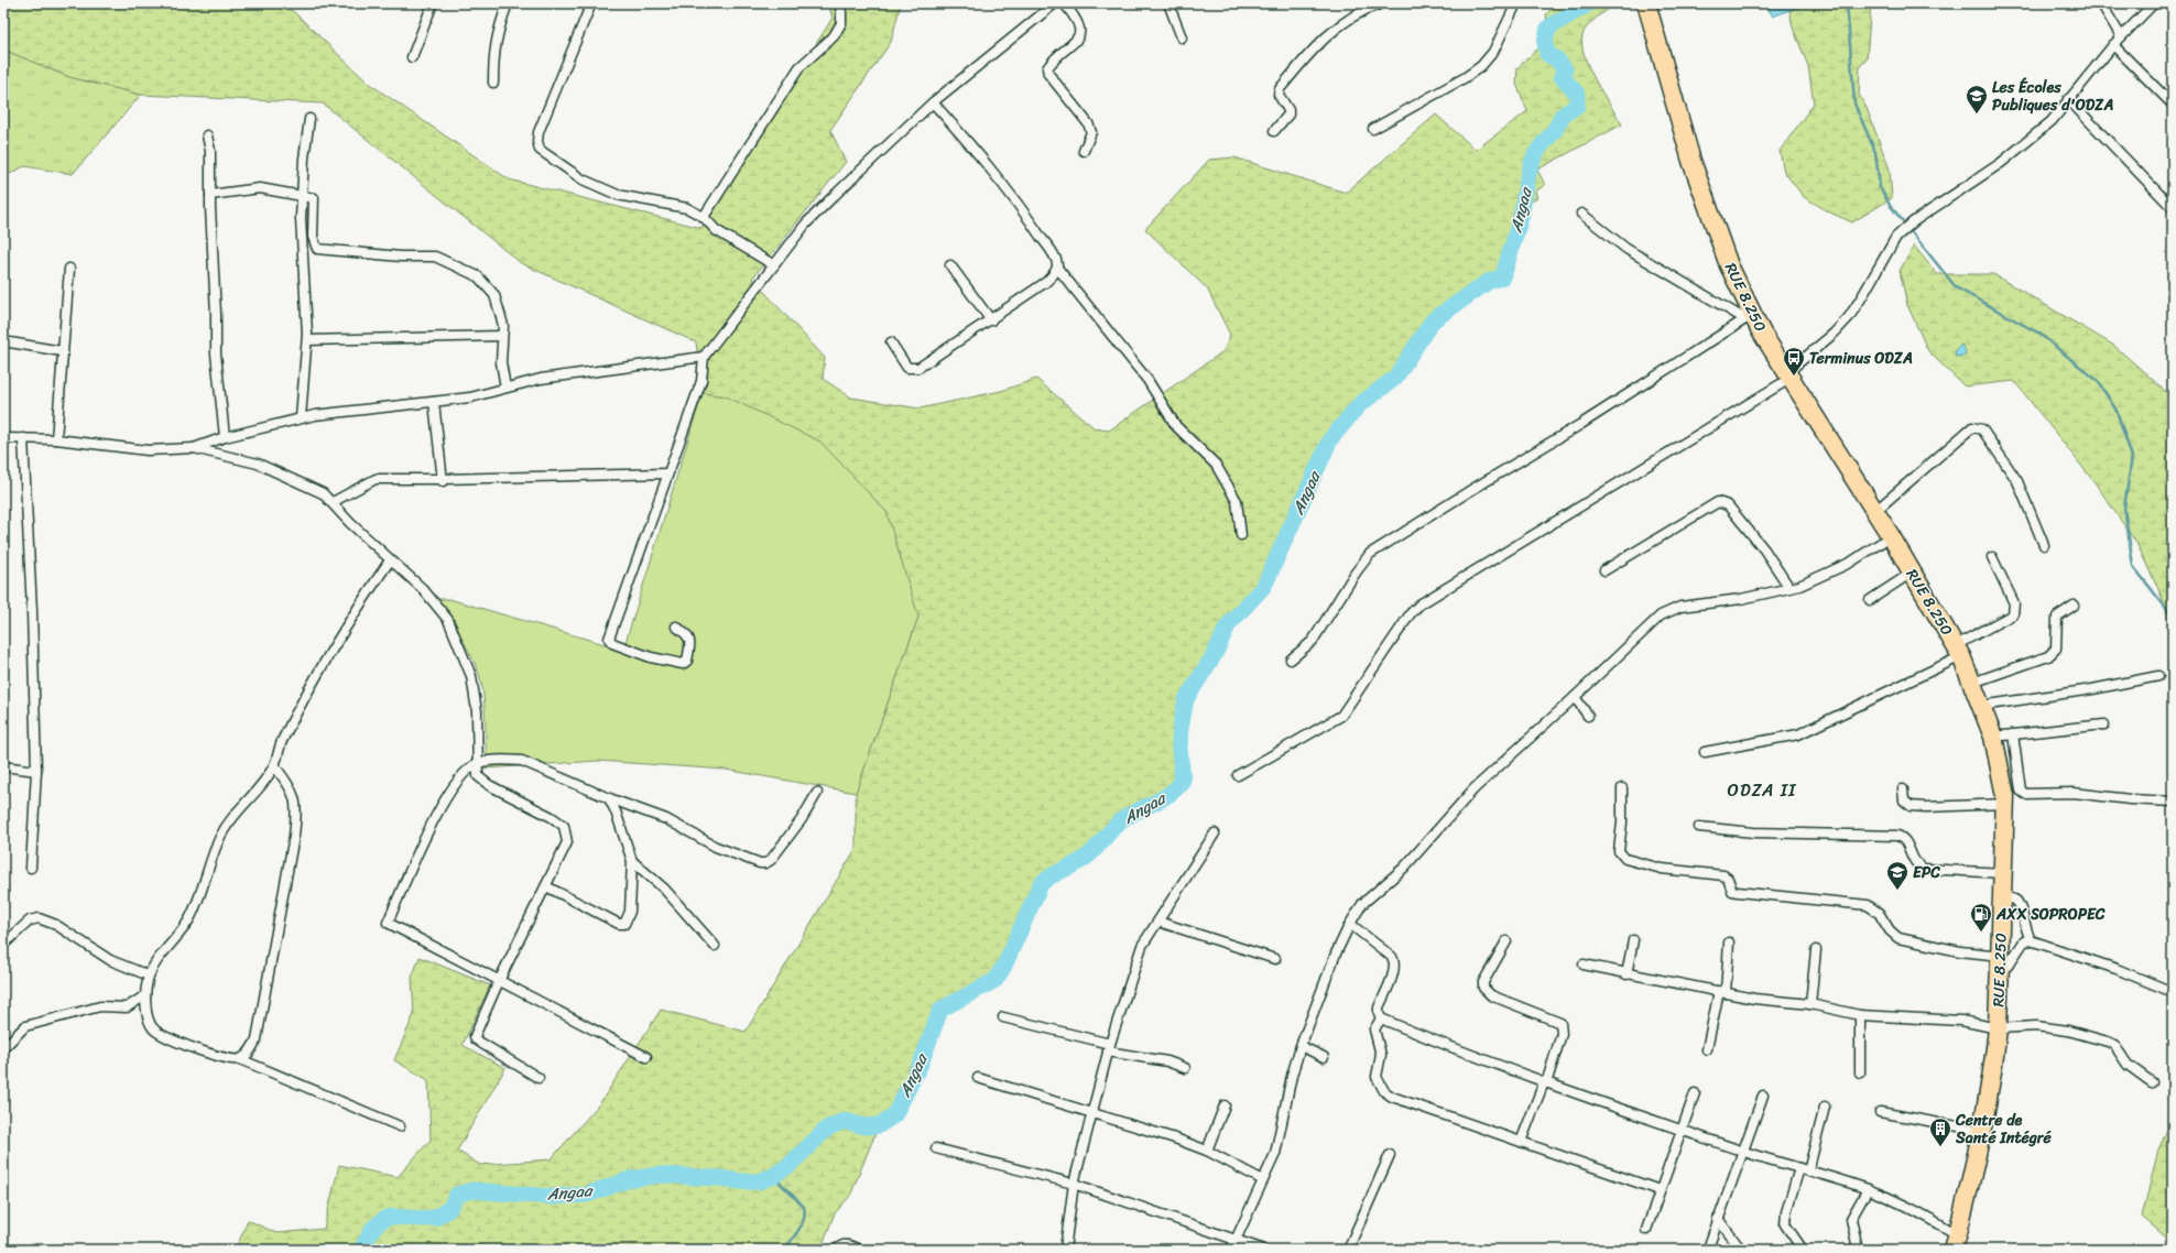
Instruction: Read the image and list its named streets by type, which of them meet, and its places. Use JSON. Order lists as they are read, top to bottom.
{
  "streets": {
    "highway": ["RUE 8.250"]
  },
  "districts": ["ODZA II"],
  "water": ["Angaa"],
  "places": {
    "school or university": ["Les Écoles Publiques d'ODZA", "EPC"],
    "bus stop": ["Terminus ODZA"],
    "fuel station": ["AXX SOPROPEC"],
    "building": ["Centre de Santé Intégré"]
  }
}
